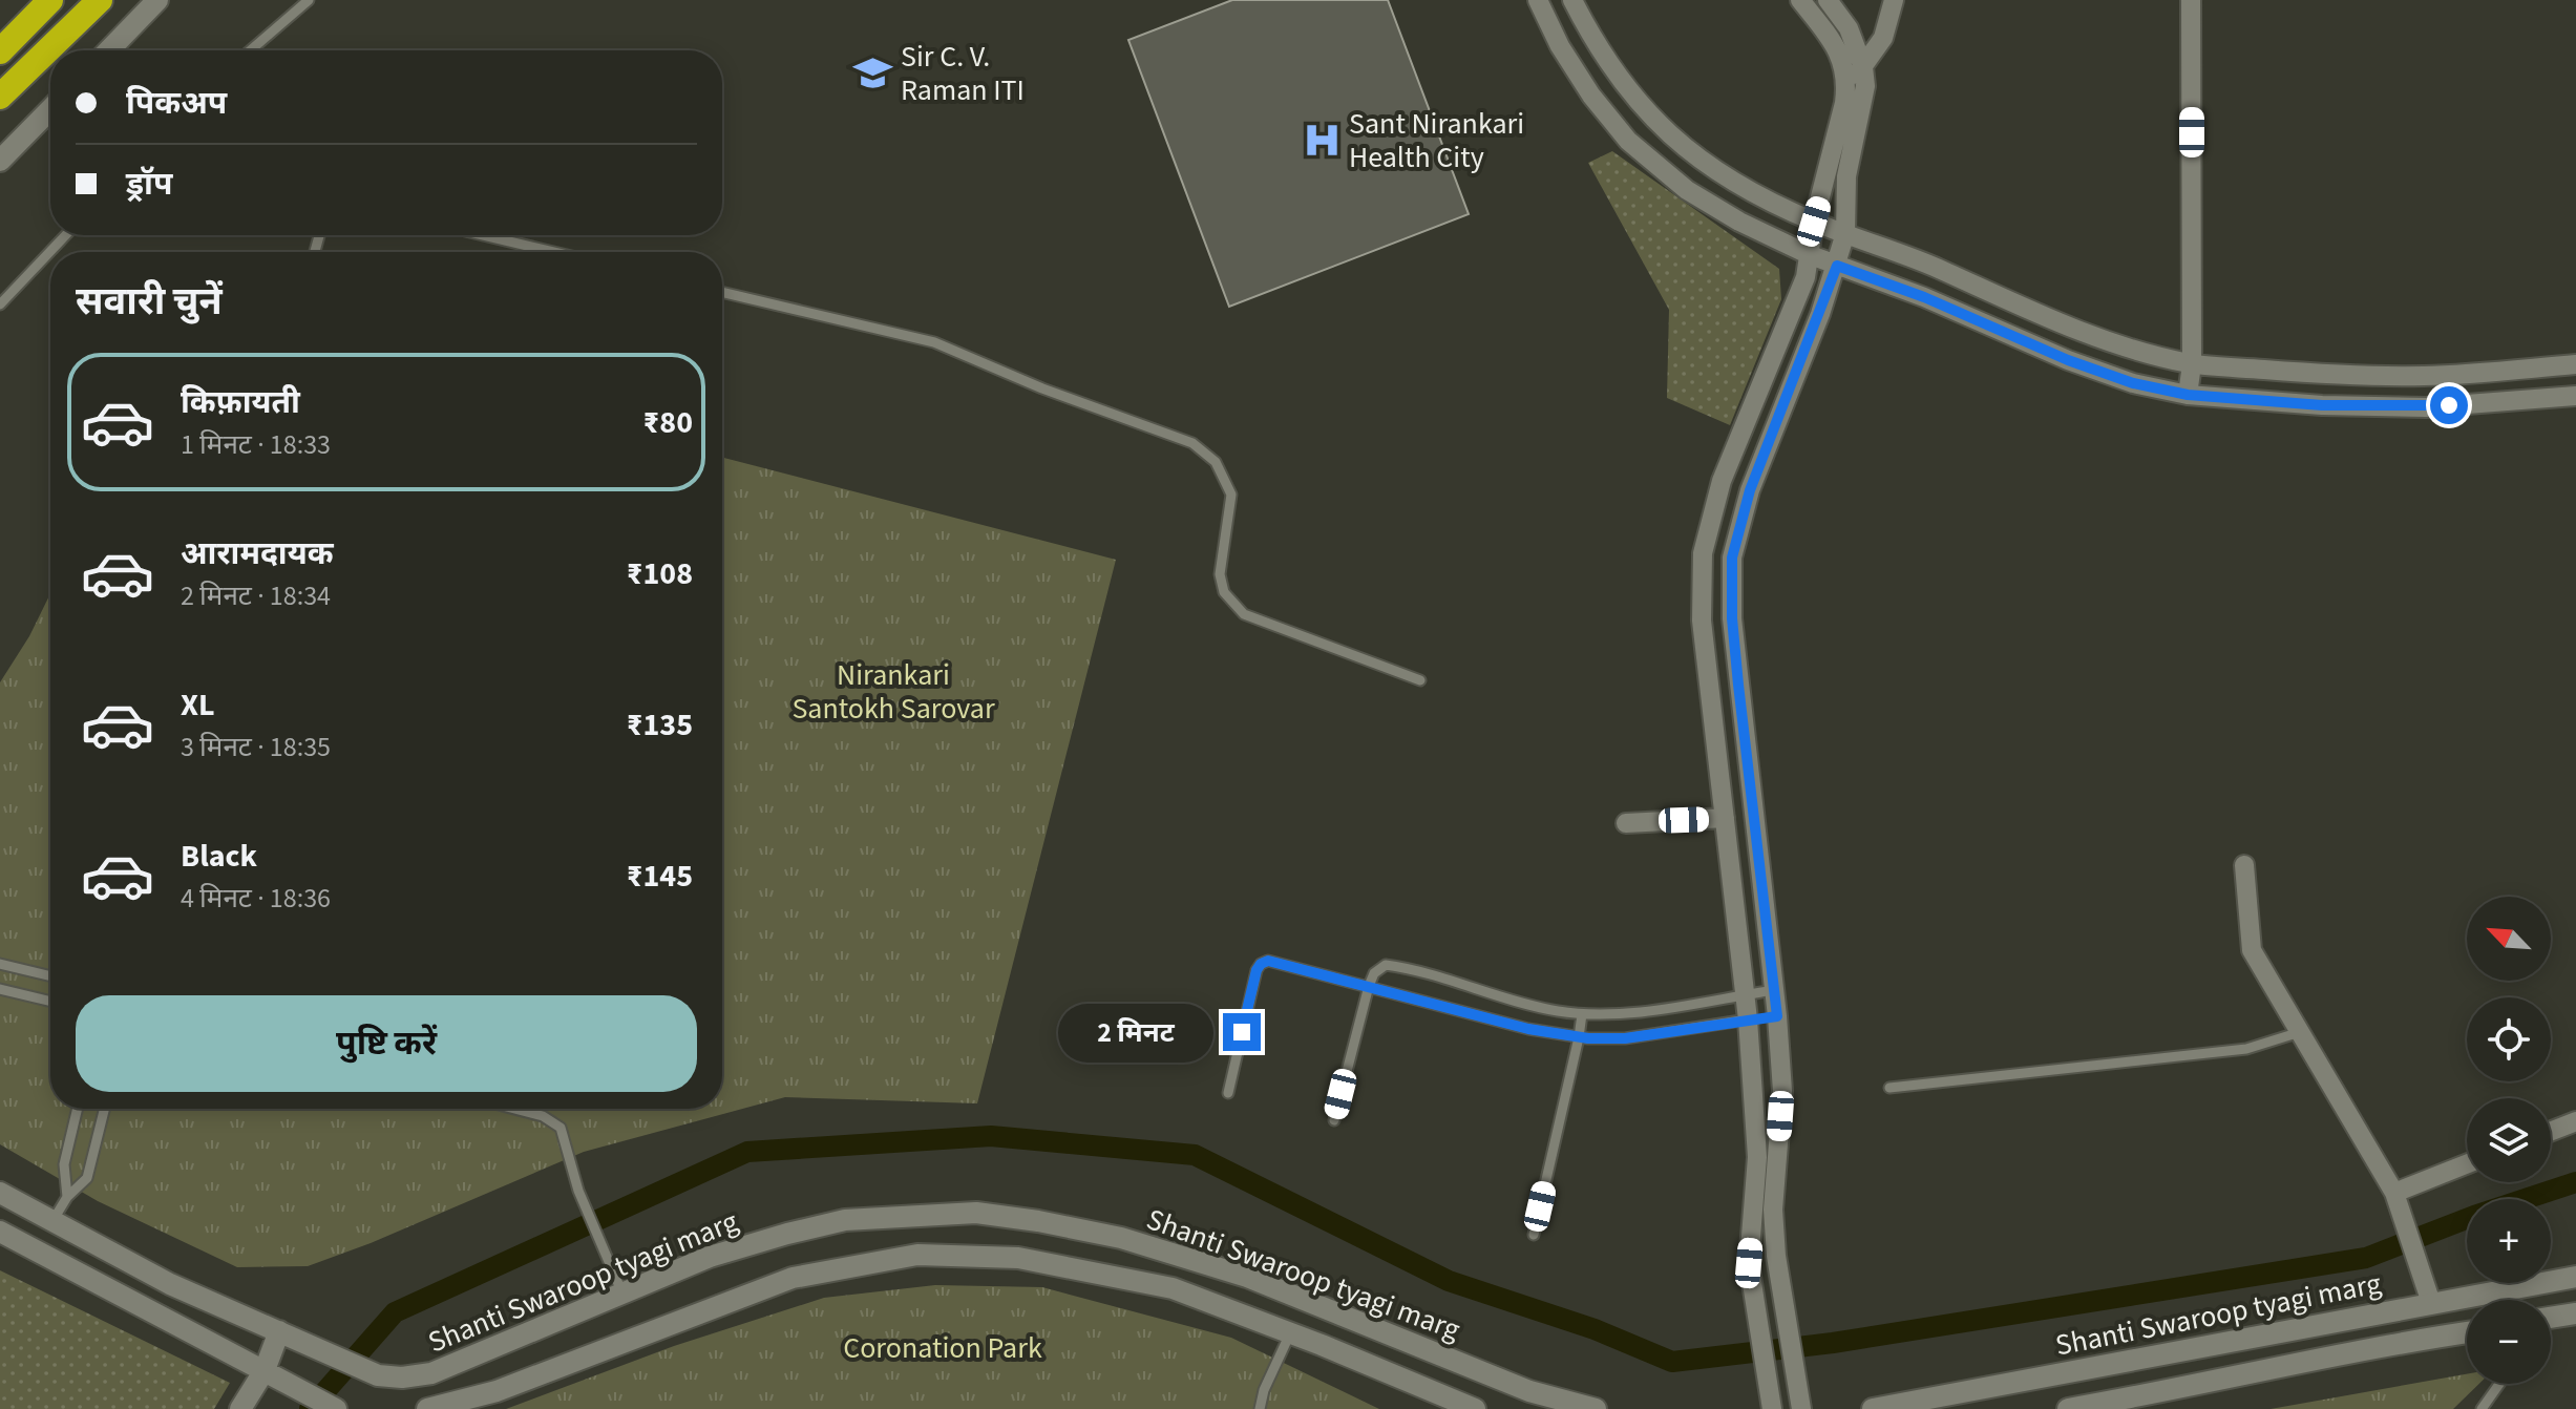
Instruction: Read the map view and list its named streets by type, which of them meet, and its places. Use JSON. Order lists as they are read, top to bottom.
{
  "streets": {
    "main road": ["Shanti Swaroop tyagi marg"]
  },
  "parks": ["Nirankari Santokh Sarovar", "Coronation Park"],
  "places": {
    "school or university": ["Sir C. V. Raman ITI"],
    "hospital": ["Sant Nirankari Health City"]
  },
  "north": "top left",
  "page": {
    "banner": ["पिकअप", "ड्रॉप"],
    "heading": "सवारी चुनें",
    "list": [
      {
        "name": "किफ़ायती",
        "note": "1 मिनट · 18:33",
        "value": "₹80"
      },
      {
        "name": "आरामदायक",
        "note": "2 मिनट · 18:34",
        "value": "₹108"
      },
      {
        "name": "XL",
        "note": "3 मिनट · 18:35",
        "value": "₹135"
      },
      {
        "name": "Black",
        "note": "4 मिनट · 18:36",
        "value": "₹145"
      }
    ],
    "map_buttons": ["+", "−"],
    "buttons": "पुष्टि करें",
    "bubble": "2 मिनट"
  }
}
